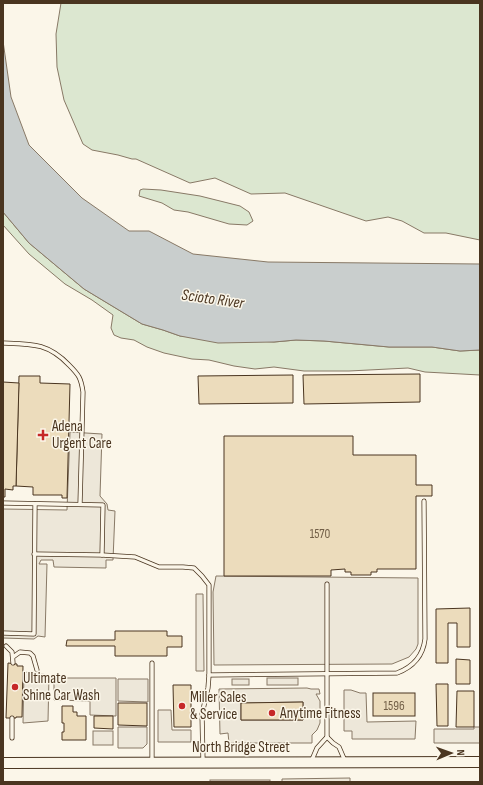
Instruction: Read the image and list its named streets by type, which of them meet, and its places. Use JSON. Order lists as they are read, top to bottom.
{
  "streets": {
    "main road": ["North Bridge Street"]
  },
  "water": ["Scioto River"],
  "places": {
    "health": ["Adena Urgent Care"],
    "other": ["Ultimate Shine Car Wash", "Miller Sales & Service", "Anytime Fitness"]
  },
  "house_numbers": ["1570", "1596"],
  "north": "right"
}
